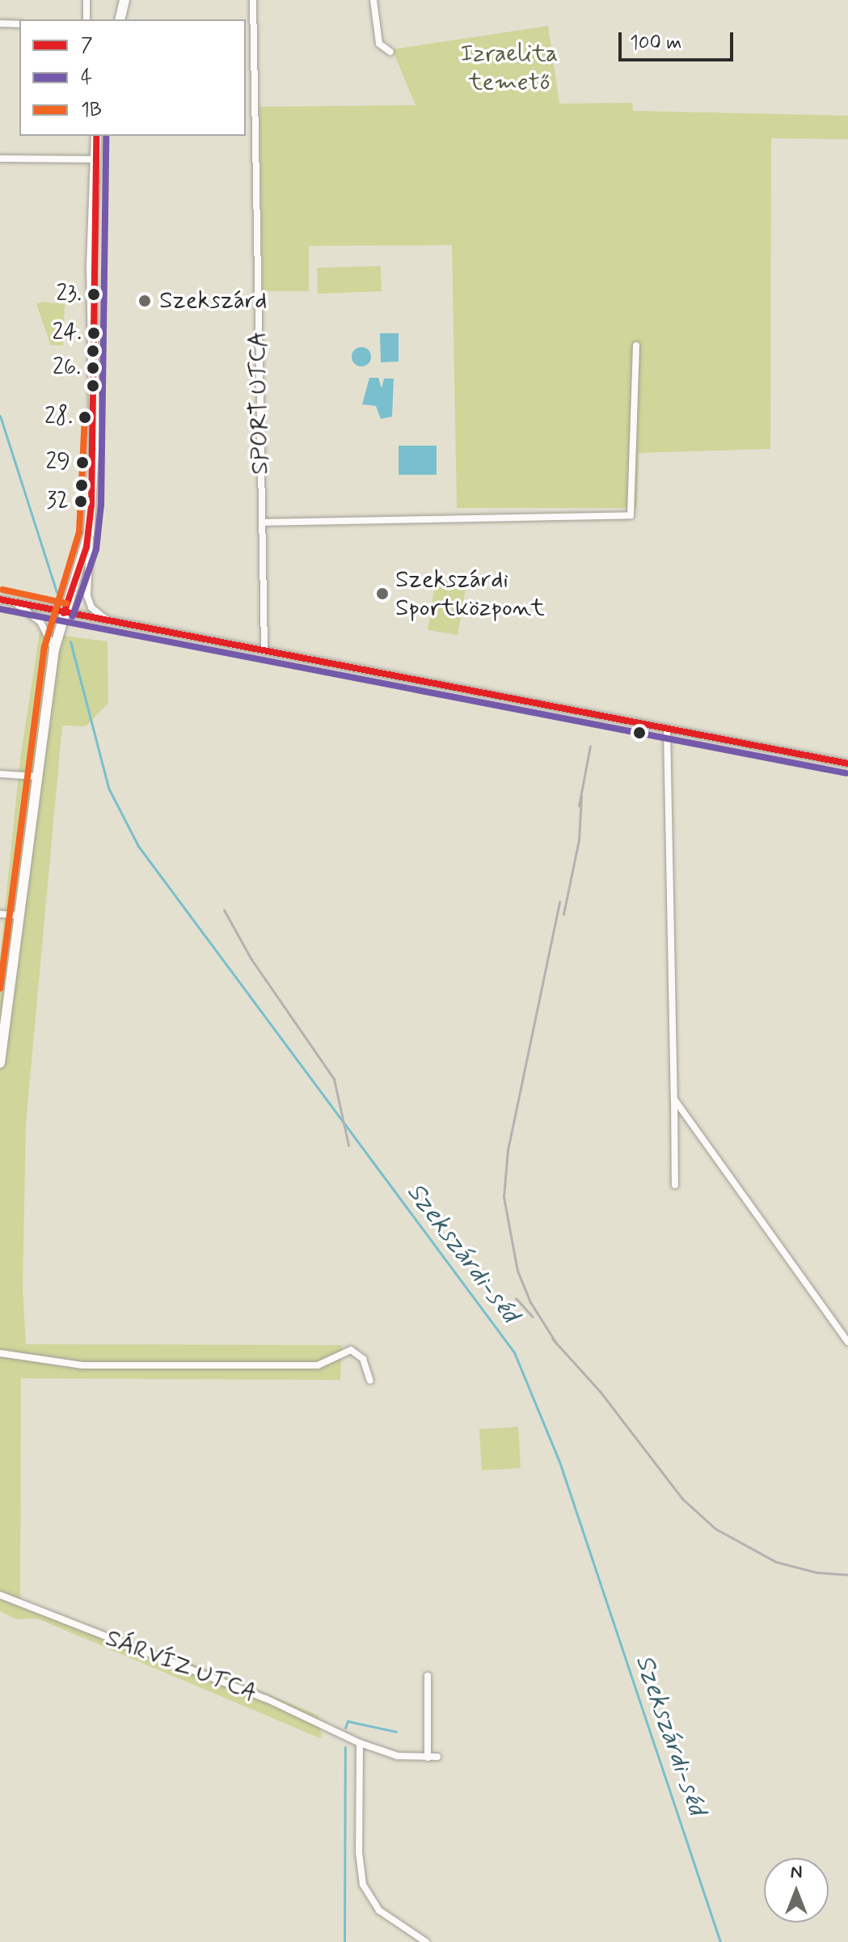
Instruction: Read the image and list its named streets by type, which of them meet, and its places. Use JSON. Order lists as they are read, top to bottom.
{
  "streets": {
    "street": ["SPORT UTCA", "SÁRVÍZ UTCA"]
  },
  "water": ["Szekszárdi-séd"],
  "parks": ["Izraelita temető"],
  "places": [
    "23.",
    "Szekszárd",
    "24.",
    "26.",
    "28.",
    "29",
    "32",
    "Szekszárdi Sportközpont"
  ],
  "lines": ["transit line 7", "transit line 4", "transit line 1B"],
  "legend": ["7", "4", "1B"],
  "scale_bar": "100 m",
  "north": "top"
}
